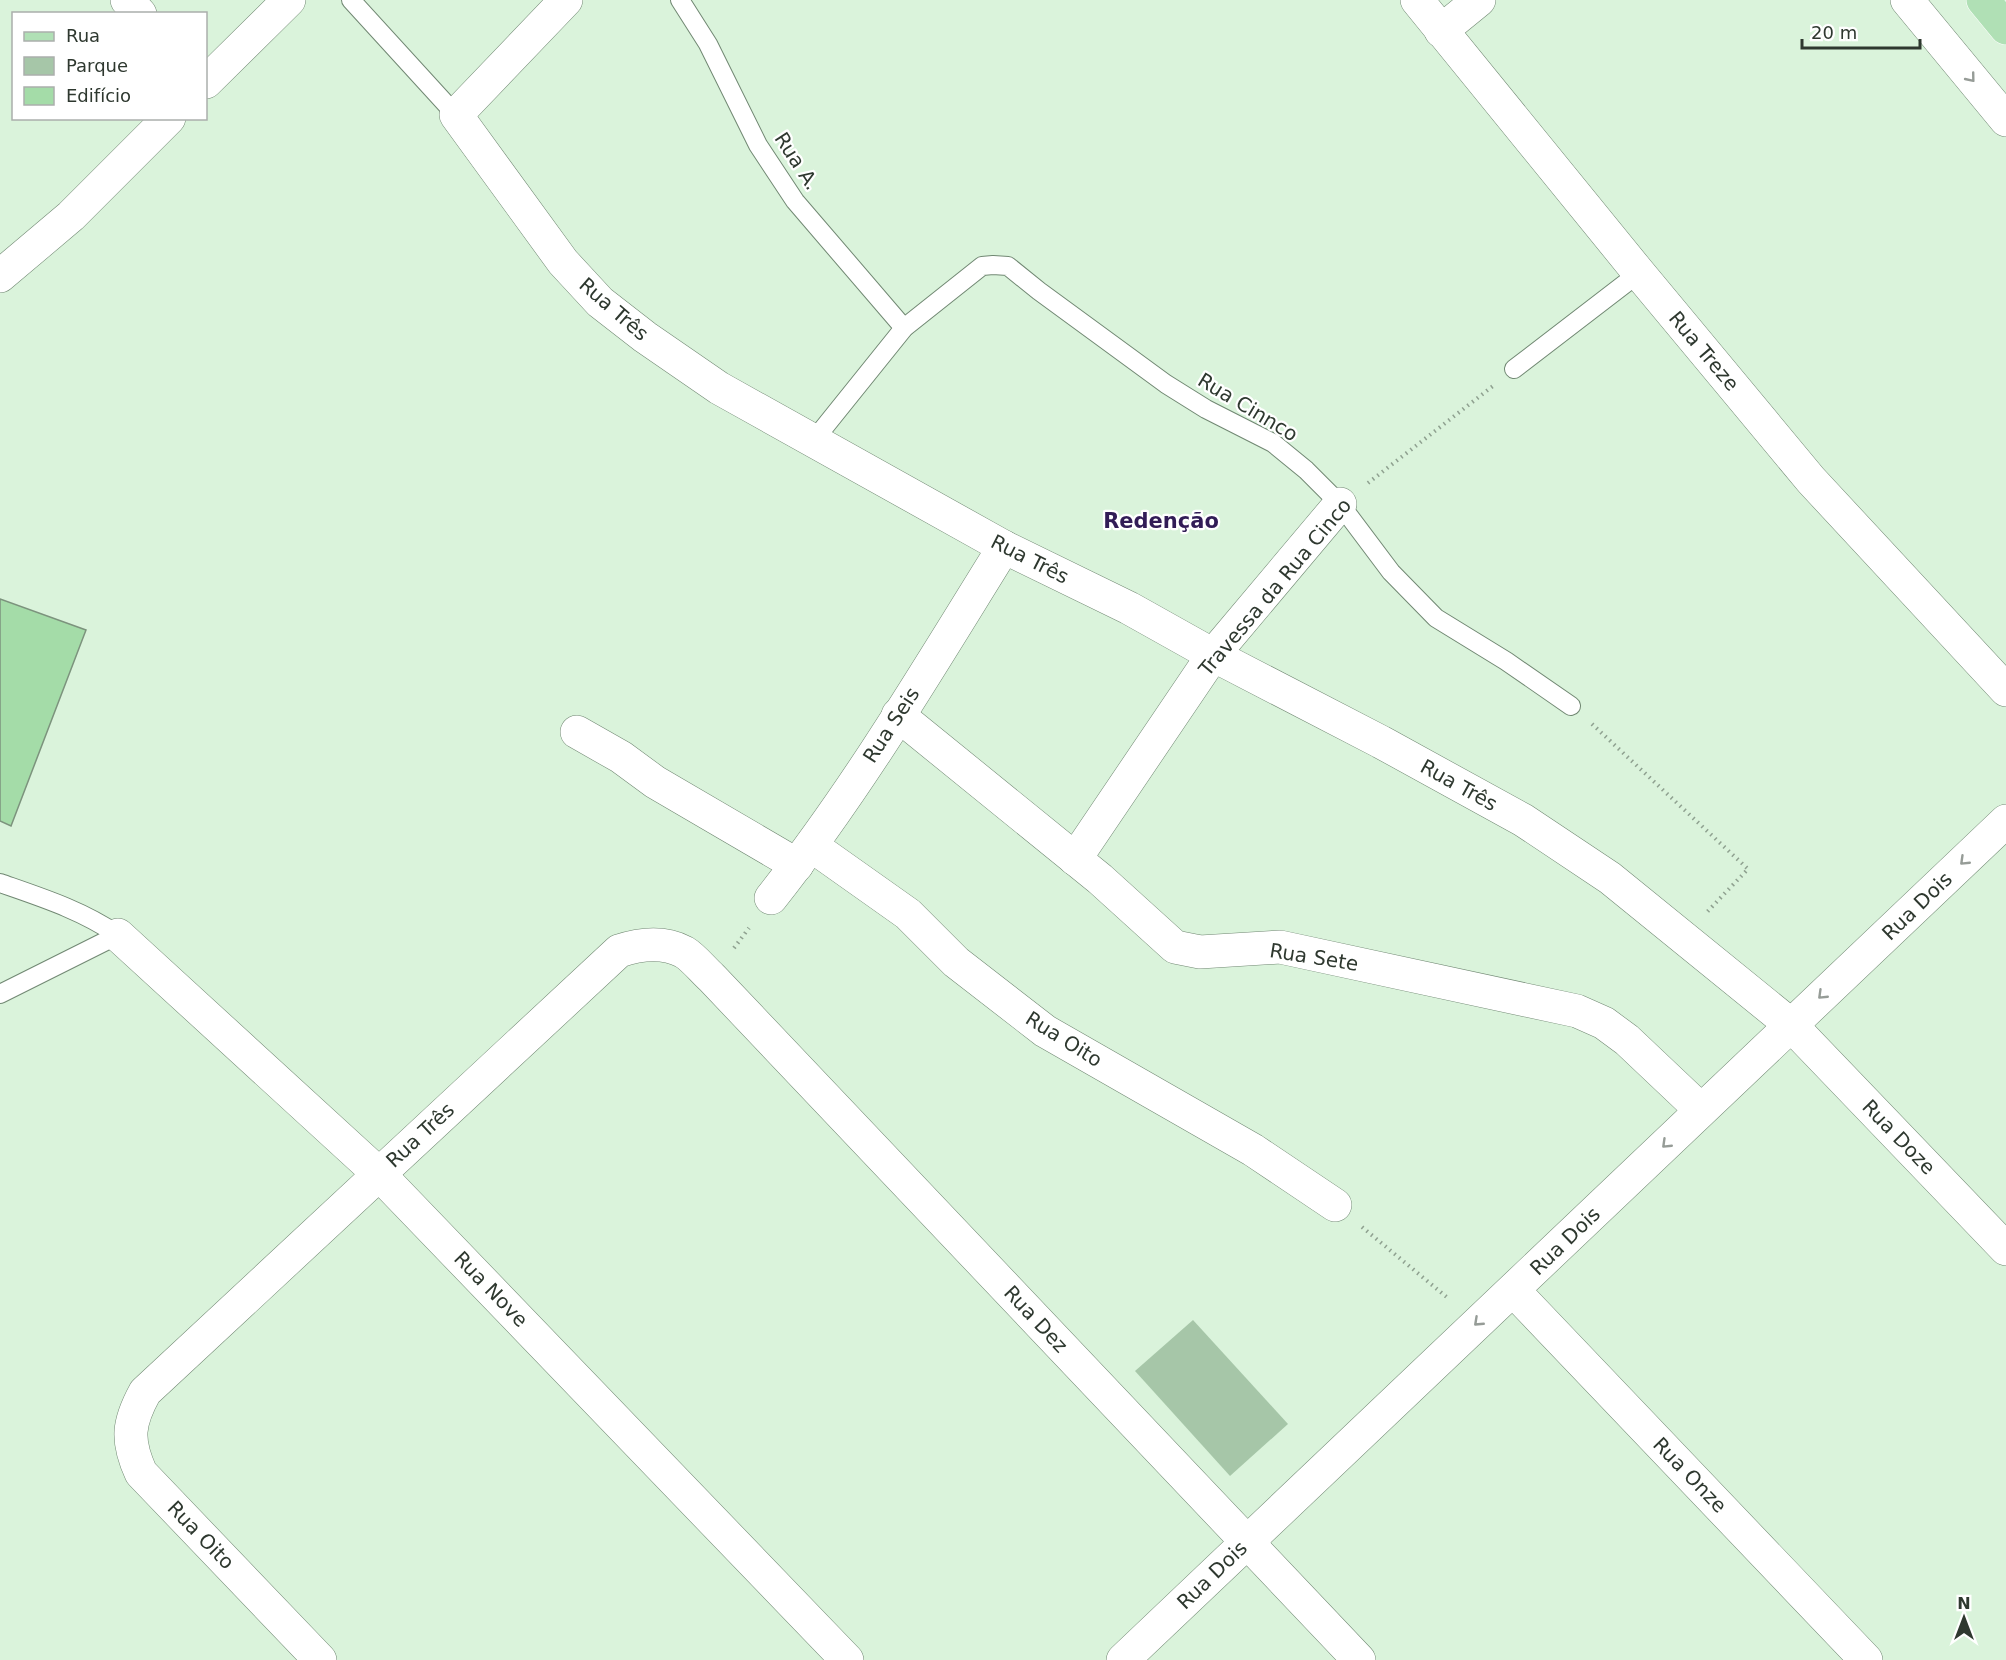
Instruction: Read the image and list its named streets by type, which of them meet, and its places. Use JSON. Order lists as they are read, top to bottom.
{
  "streets": {
    "street": [
      "Rua Três",
      "Rua Treze",
      "Travessa da Rua Cinco",
      "Rua Seis",
      "Rua Dois",
      "Rua Sete",
      "Rua Oito",
      "Rua Doze",
      "Rua Nove",
      "Rua Dez",
      "Rua Onze"
    ],
    "lane": ["Rua A.", "Rua Cinnco"]
  },
  "crossings": [
    ["Rua A.", "Rua Cinnco"],
    ["Rua Três", "Rua Cinnco"],
    ["Rua Três", "Travessa da Rua Cinco"],
    ["Rua Três", "Rua Seis"],
    ["Rua Três", "Rua Dois"],
    ["Rua Três", "Rua Oito"],
    ["Rua Três", "Rua Doze"],
    ["Rua Três", "Rua Nove"],
    ["Rua Três", "Rua Dez"],
    ["Rua Cinnco", "Travessa da Rua Cinco"],
    ["Travessa da Rua Cinco", "Rua Sete"],
    ["Rua Seis", "Rua Sete"],
    ["Rua Seis", "Rua Oito"],
    ["Rua Dois", "Rua Sete"],
    ["Rua Dois", "Rua Doze"],
    ["Rua Dois", "Rua Dez"],
    ["Rua Dois", "Rua Onze"]
  ],
  "one_way": ["Rua Dois"],
  "districts": ["Redenção"],
  "legend": ["Rua", "Parque", "Edifício"],
  "scale_bar": "20 m",
  "north": "top"
}
